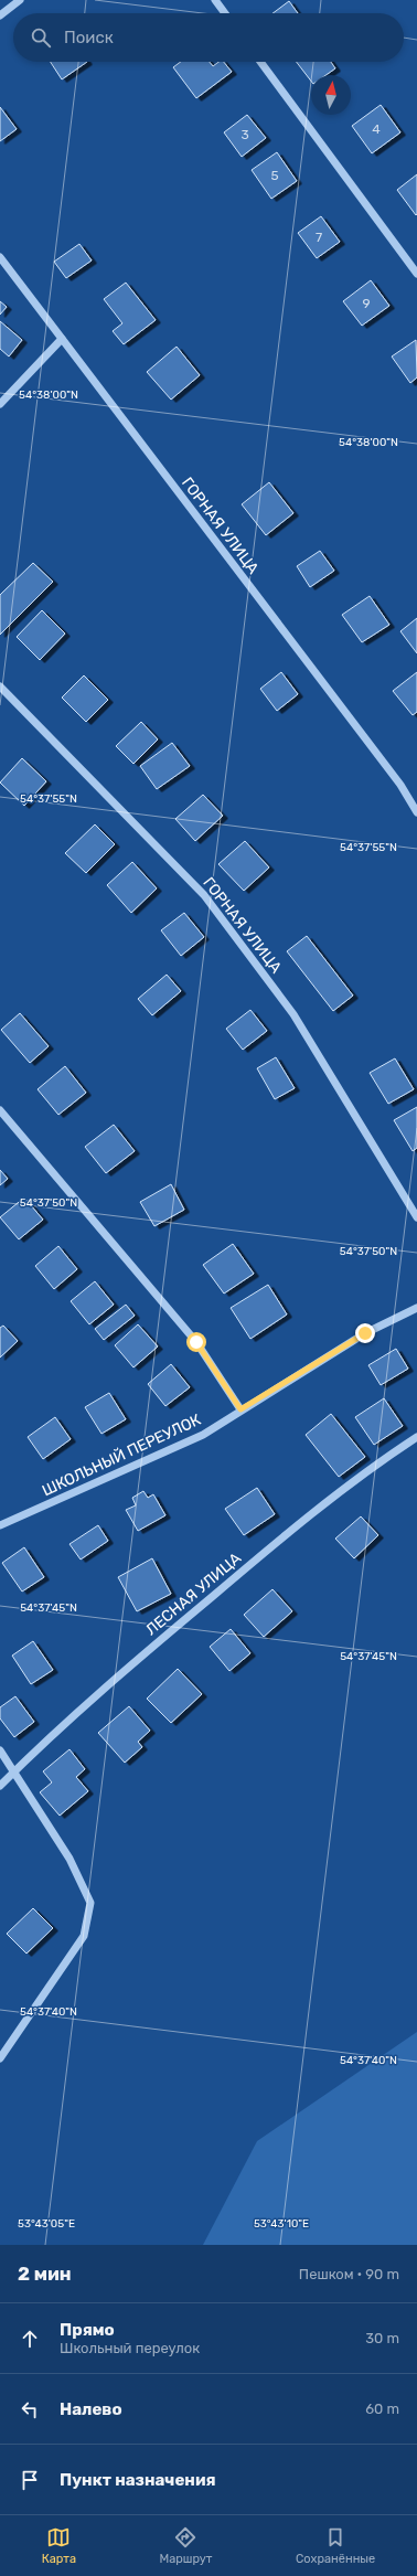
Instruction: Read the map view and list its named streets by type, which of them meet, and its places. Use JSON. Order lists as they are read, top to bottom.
{
  "streets": {
    "street": ["ГОРНАЯ УЛИЦА", "ШКОЛЬНЫЙ ПЕРЕУЛОК", "ЛЕСНАЯ УЛИЦА"]
  },
  "house_numbers": [
    "4",
    "3",
    "5",
    "7",
    "9"
  ],
  "north": "top",
  "page": {
    "search": "Поиск",
    "heading": ["2 мин", "Пешком · 90 m"],
    "list": [
      ["Прямо", "Школьный переулок", "30 m"],
      ["Налево", "60 m"],
      "Пункт назначения"
    ],
    "nav": ["Карта", "Маршрут", "Сохранённые"]
  },
  "coordinates": [
    "54°38'00\"N",
    "54°37'55\"N",
    "54°37'50\"N",
    "54°37'45\"N",
    "54°37'40\"N",
    "53°43'05\"E",
    "53°43'10\"E"
  ]
}
